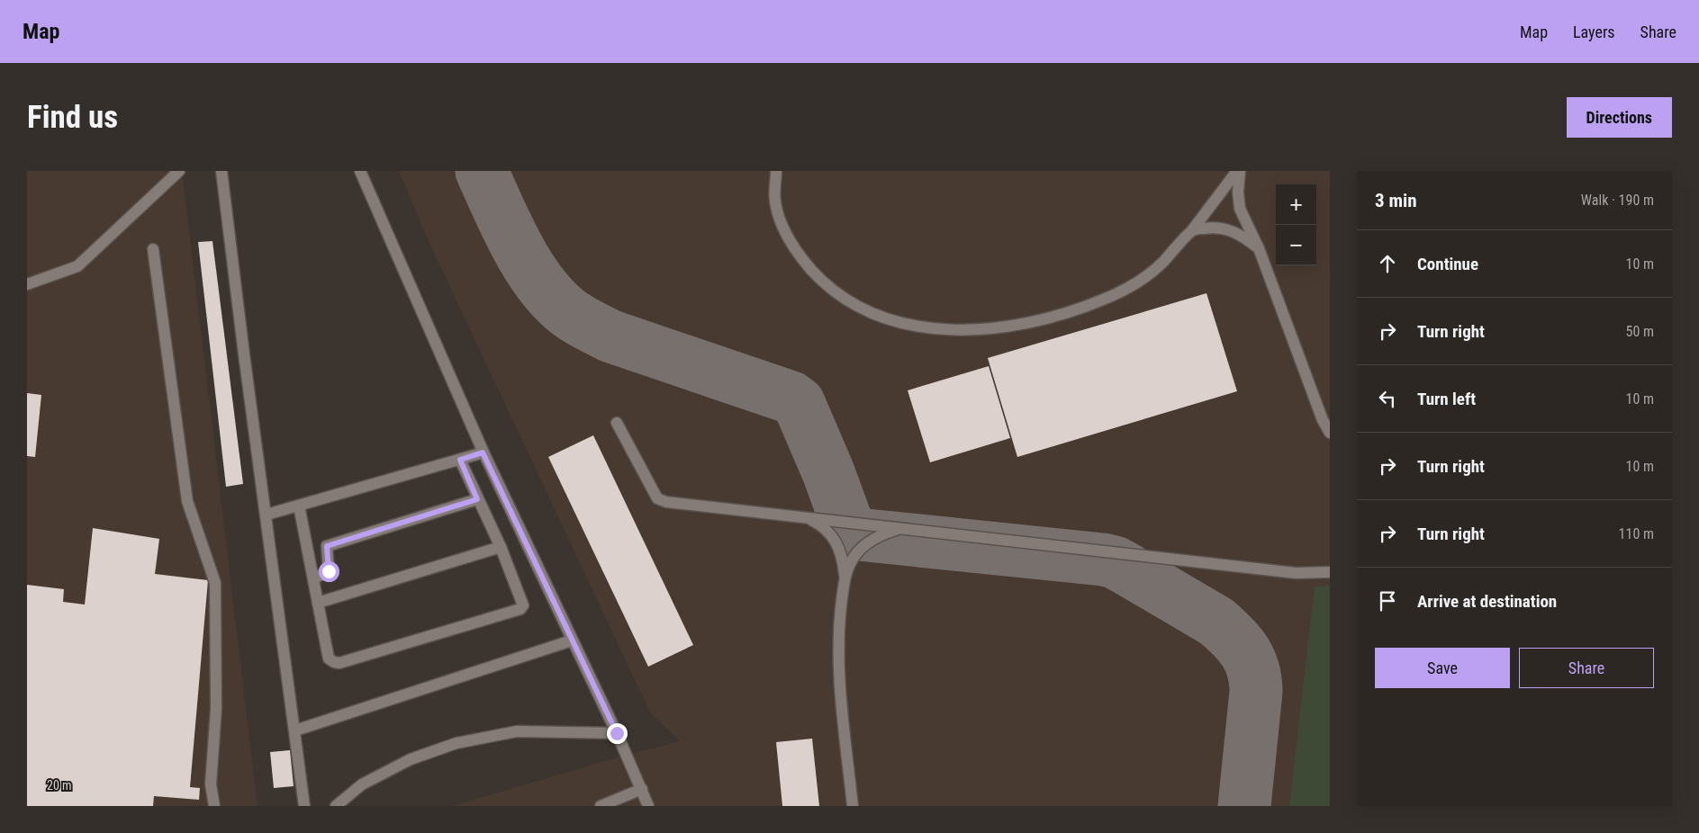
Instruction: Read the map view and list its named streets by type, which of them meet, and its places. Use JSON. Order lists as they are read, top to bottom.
{
  "scale_bar": "20 m",
  "page": {
    "header": "Map",
    "nav": ["Map", "Layers", "Share"],
    "buttons": [
      "Directions",
      ["Save", "Share"]
    ],
    "title": "Find us",
    "heading": ["3 min", "Walk · 190 m"],
    "map_buttons": ["+", "−"],
    "list": [
      ["Continue", "10 m"],
      ["Turn right", "50 m"],
      ["Turn left", "10 m"],
      ["Turn right", "10 m"],
      ["Turn right", "110 m"],
      "Arrive at destination"
    ],
    "scale": "20 m"
  }
}
